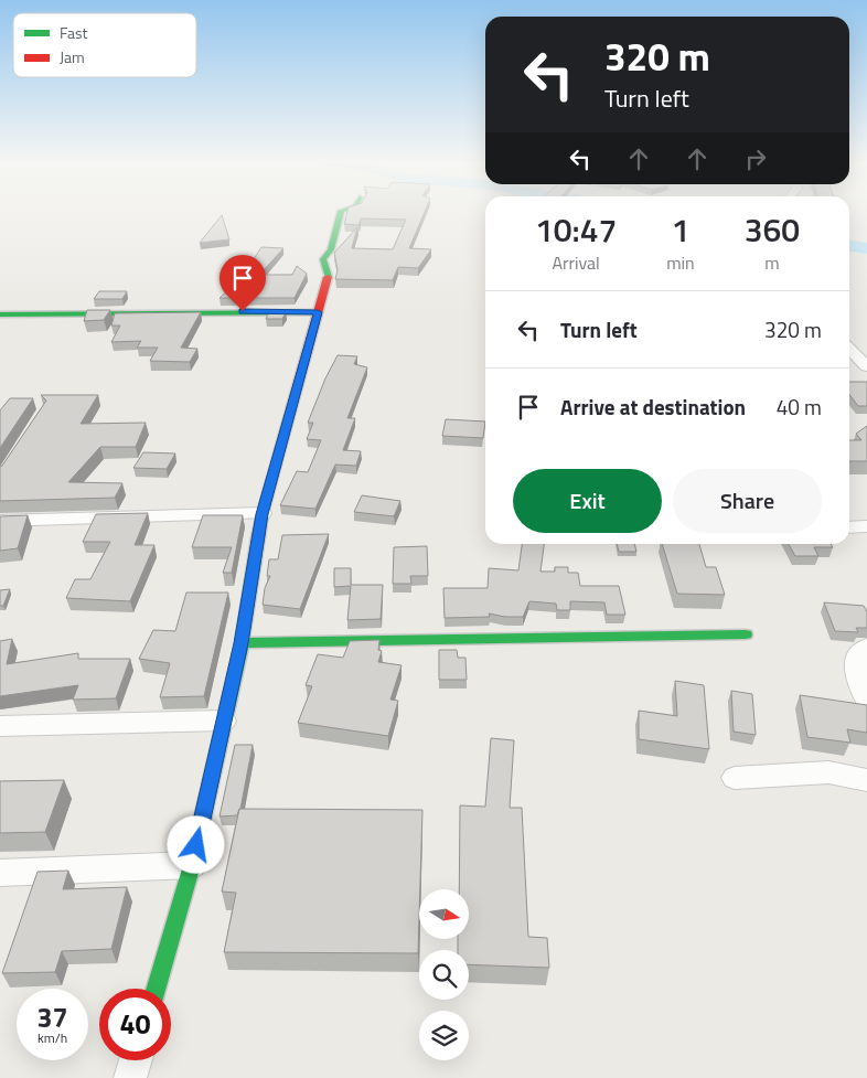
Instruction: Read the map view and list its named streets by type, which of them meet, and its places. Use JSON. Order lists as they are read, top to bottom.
{
  "legend": ["Fast", "Jam"],
  "north": "right",
  "page": {
    "turn": ["320 m", "Turn left"],
    "eta": [
      "10:47",
      "Arrival",
      "1",
      "min",
      "360",
      "m"
    ],
    "list": [
      {
        "name": "Turn left",
        "value": "320 m"
      },
      {
        "name": "Arrive at destination",
        "value": "40 m"
      }
    ],
    "buttons": ["Exit", "Share"],
    "speed": "37 km/h",
    "limit": "40"
  }
}
